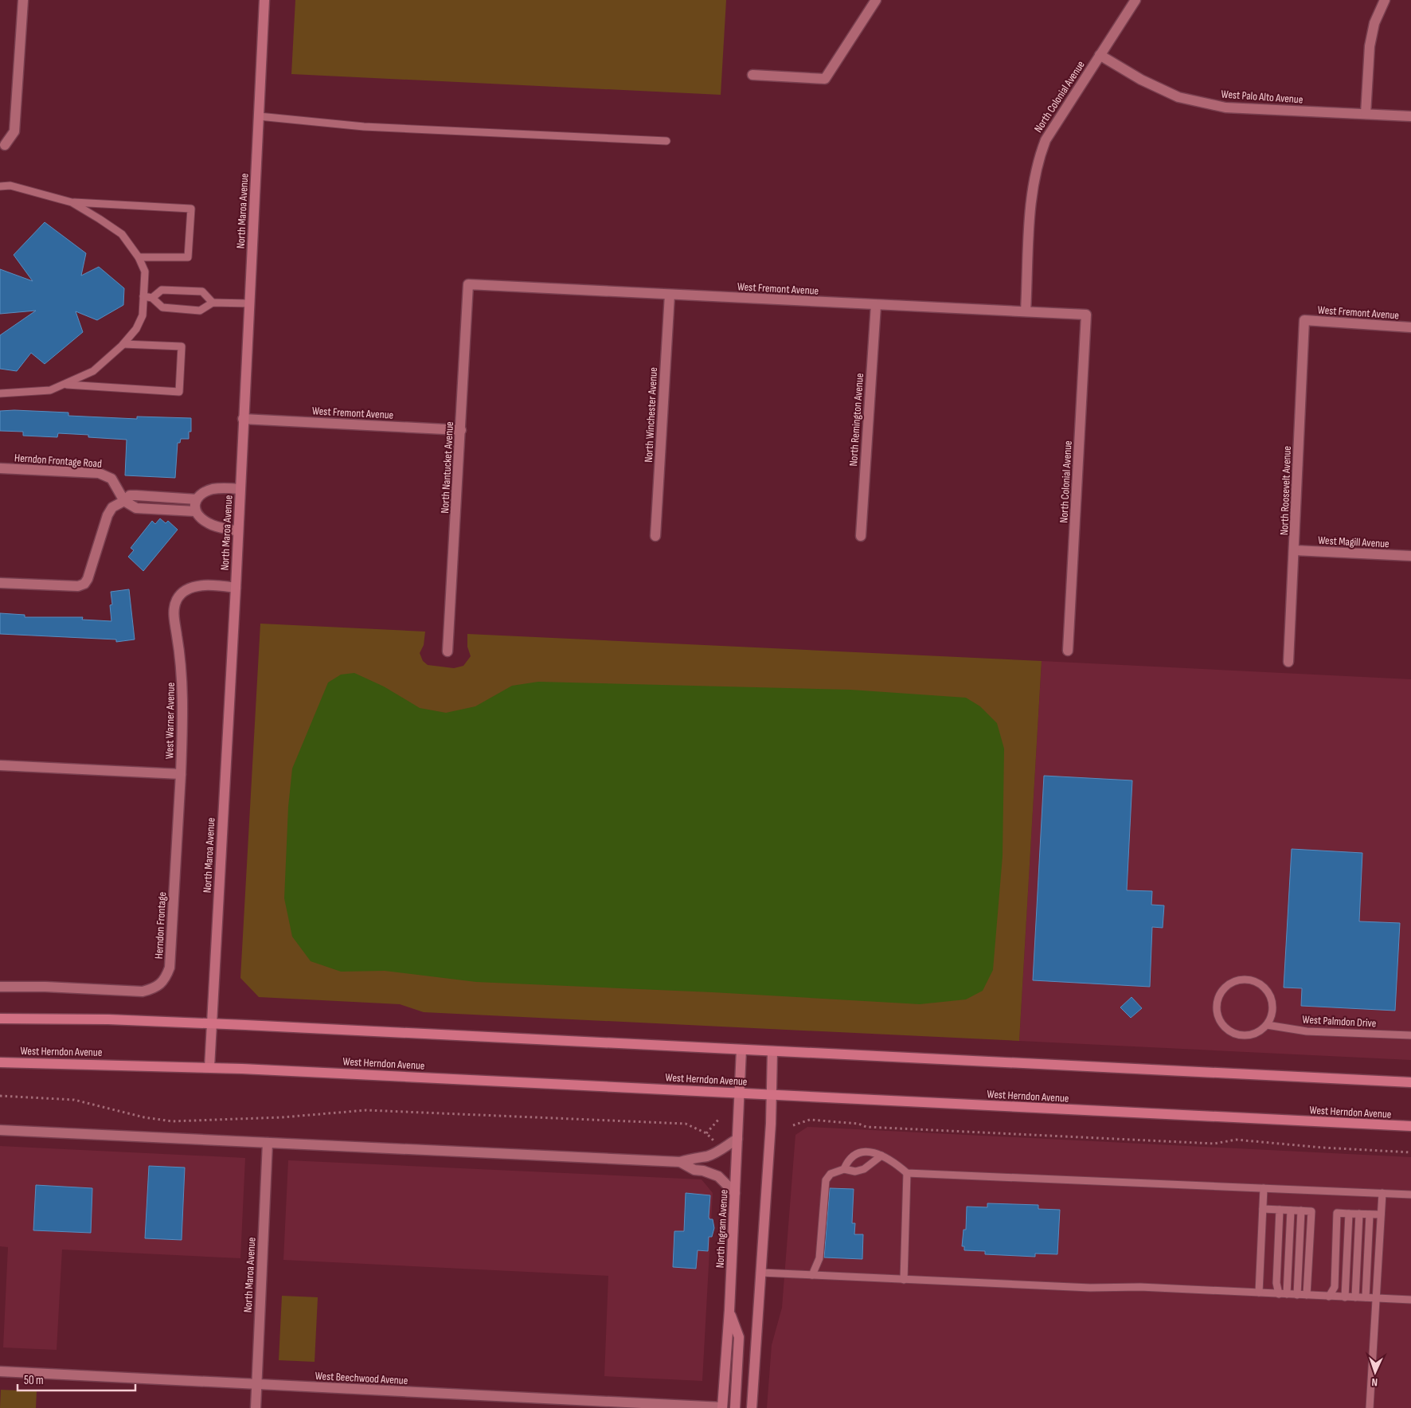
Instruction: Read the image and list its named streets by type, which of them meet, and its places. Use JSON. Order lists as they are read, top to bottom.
{
  "streets": {
    "main road": ["North Maroa Avenue", "West Herndon Avenue", "North Ingram Avenue"],
    "street": [
      "North Colonial Avenue",
      "West Palo Alto Avenue",
      "West Fremont Avenue",
      "North Winchester Avenue",
      "North Remington Avenue",
      "Herndon Frontage Road",
      "North Nantucket Avenue",
      "North Roosevelt Avenue",
      "West Magill Avenue",
      "West Warner Avenue",
      "Herndon Frontage",
      "West Beechwood Avenue"
    ],
    "lane": ["West Palmdon Drive"]
  },
  "crossings": [
    ["North Colonial Avenue", "West Palo Alto Avenue"],
    ["North Colonial Avenue", "West Fremont Avenue"],
    ["North Maroa Avenue", "West Fremont Avenue"],
    ["North Maroa Avenue", "West Warner Avenue"],
    ["North Maroa Avenue", "West Herndon Avenue"],
    ["North Maroa Avenue", "West Beechwood Avenue"],
    ["West Fremont Avenue", "North Winchester Avenue"],
    ["West Fremont Avenue", "North Remington Avenue"],
    ["West Fremont Avenue", "North Nantucket Avenue"],
    ["West Fremont Avenue", "North Roosevelt Avenue"],
    ["North Roosevelt Avenue", "West Magill Avenue"],
    ["West Warner Avenue", "Herndon Frontage"],
    ["West Herndon Avenue", "North Ingram Avenue"],
    ["North Ingram Avenue", "West Beechwood Avenue"]
  ],
  "scale_bar": "50 m",
  "north": "bottom"
}
